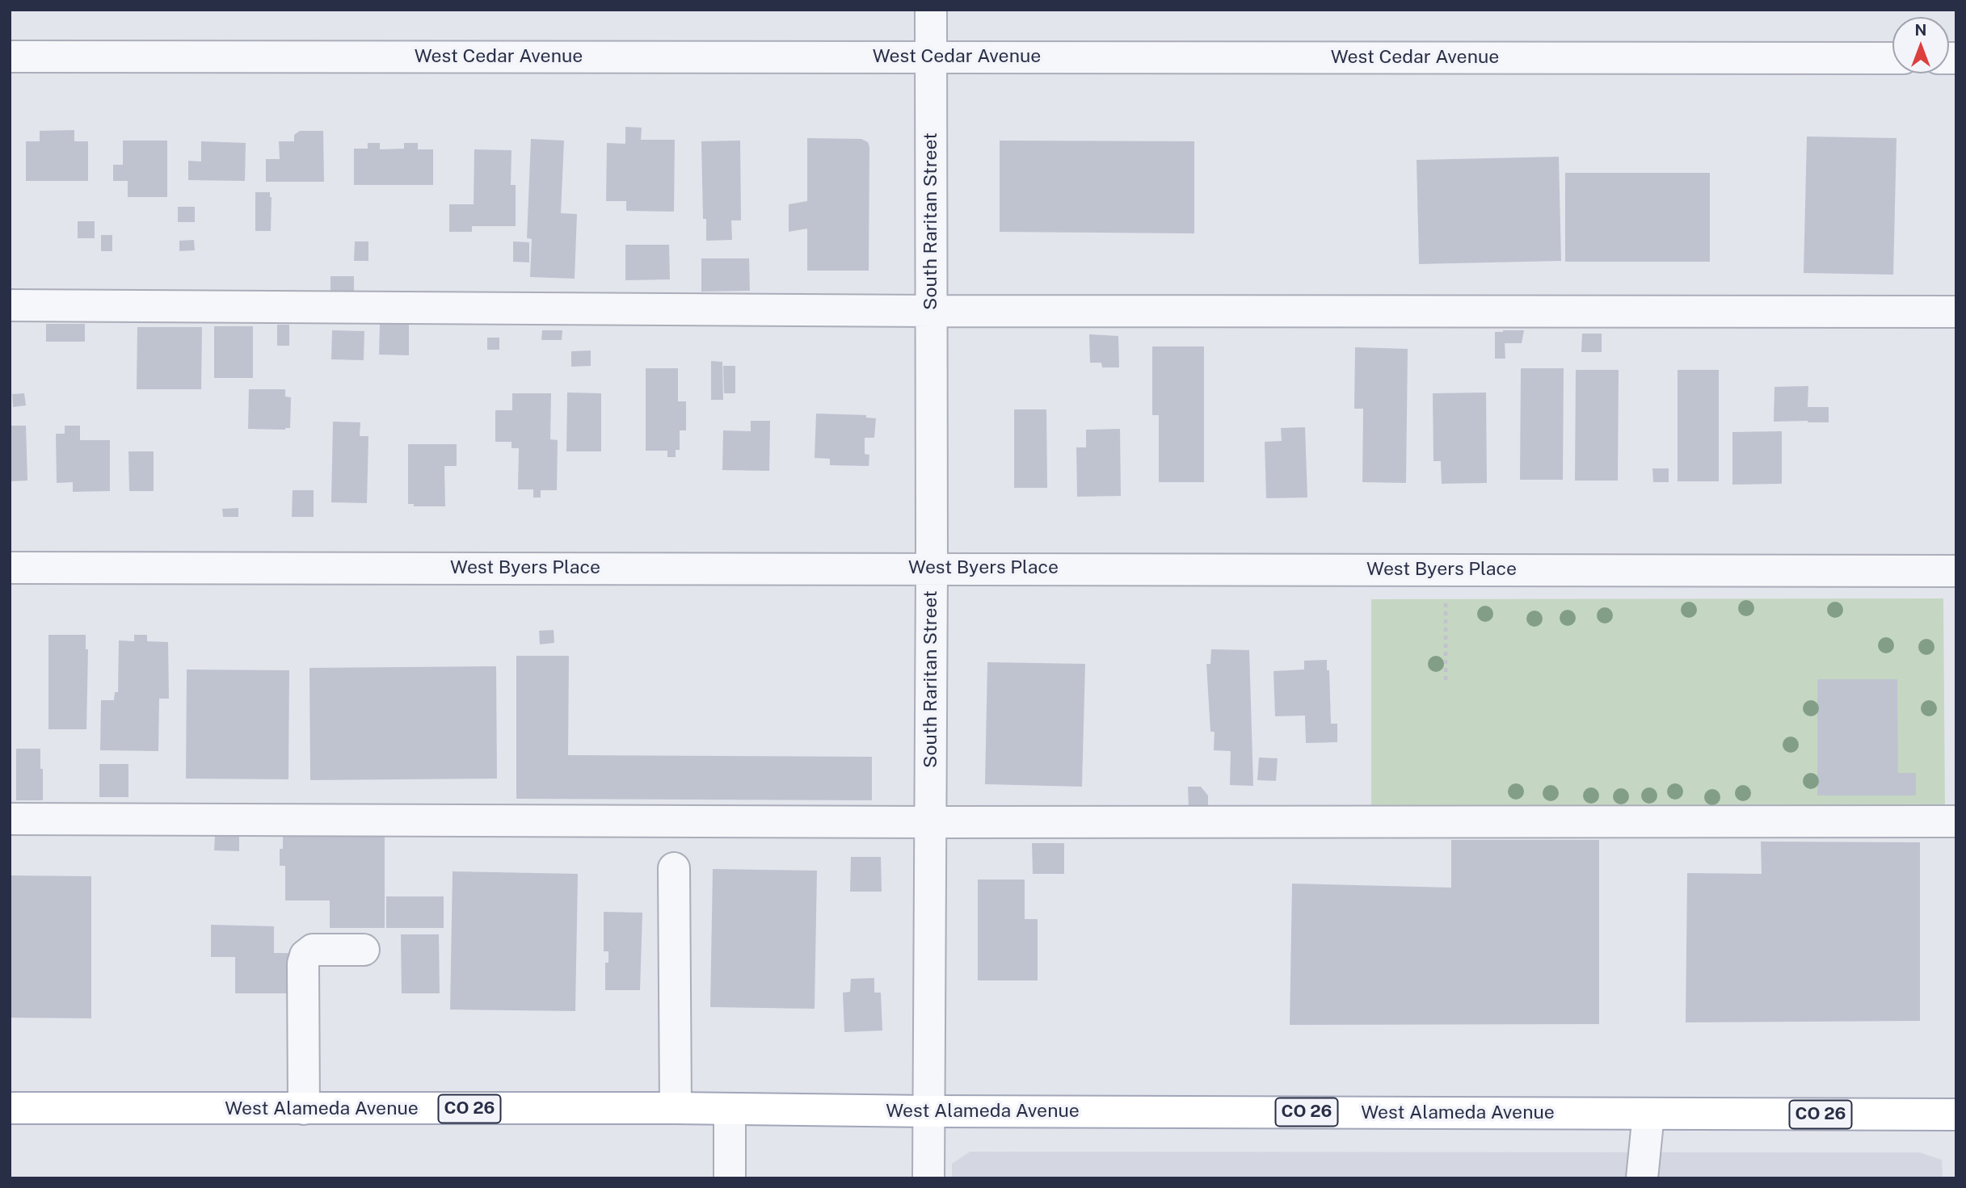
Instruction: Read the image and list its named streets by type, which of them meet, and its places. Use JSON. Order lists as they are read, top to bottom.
{
  "streets": {
    "main road": ["West Alameda Avenue", "CO 26"],
    "street": ["West Cedar Avenue", "South Raritan Street", "West Byers Place"]
  },
  "crossings": [
    ["West Cedar Avenue", "South Raritan Street"],
    ["South Raritan Street", "West Byers Place"],
    ["South Raritan Street", "West Alameda Avenue"]
  ],
  "north": "top"
}
